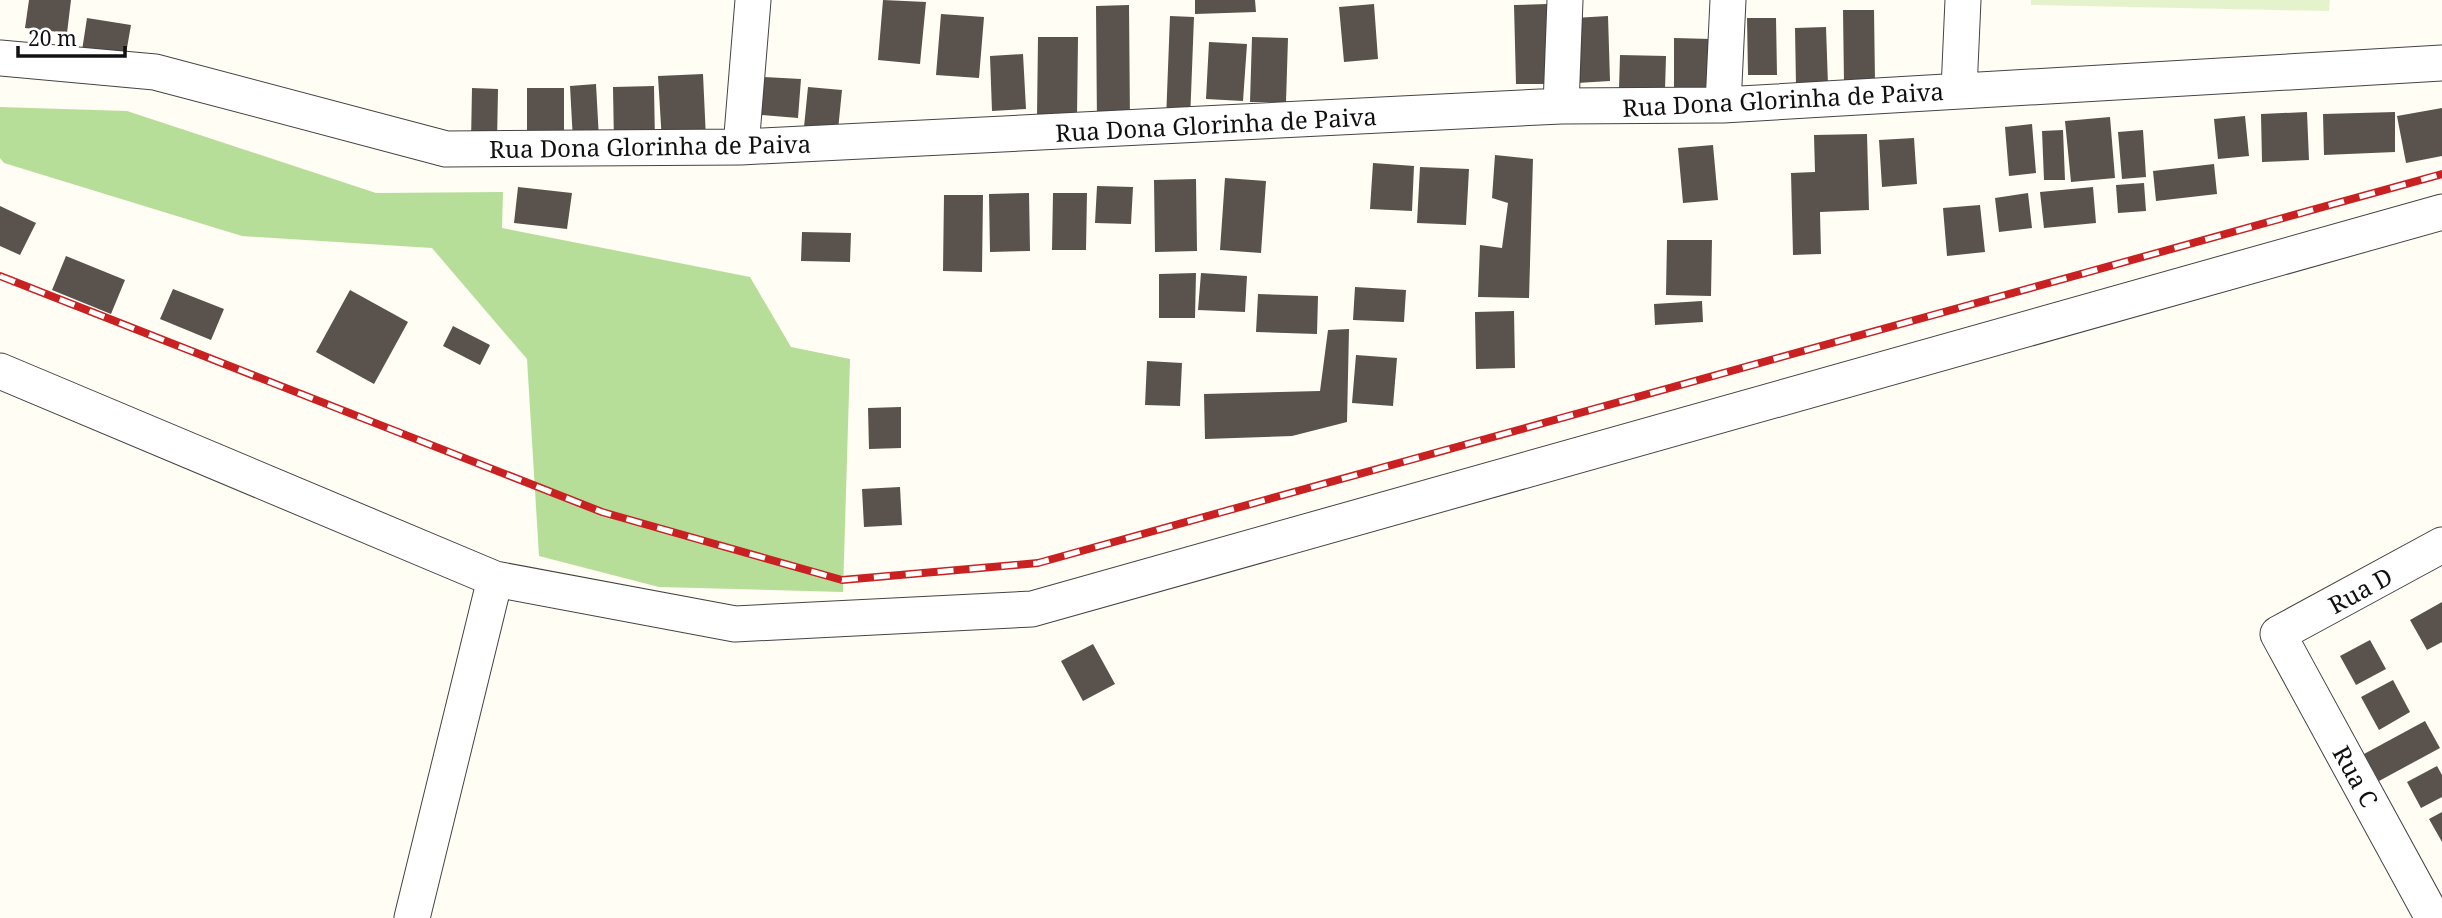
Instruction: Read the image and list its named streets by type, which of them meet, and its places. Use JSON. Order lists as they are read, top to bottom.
{
  "streets": {
    "street": ["Rua Dona Glorinha de Paiva", "Rua D", "Rua C"]
  },
  "crossings": [
    ["Rua D", "Rua C"]
  ],
  "scale_bar": "20 m"
}
